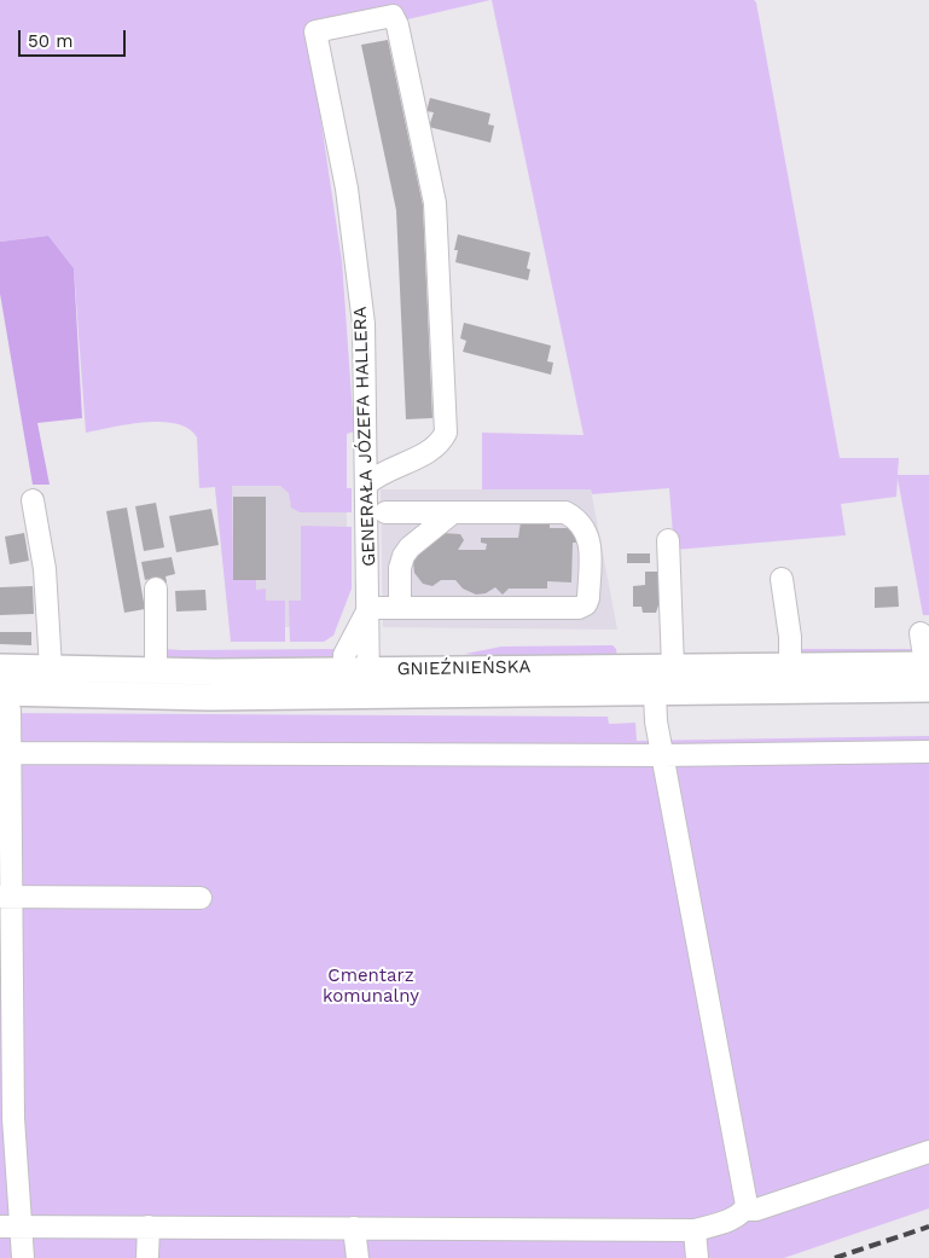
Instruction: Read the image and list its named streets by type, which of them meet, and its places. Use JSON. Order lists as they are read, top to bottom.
{
  "streets": {
    "main road": ["GNIEŹNIEŃSKA"],
    "street": ["GENERAŁA JÓZEFA HALLERA"]
  },
  "crossings": [
    ["GENERAŁA JÓZEFA HALLERA", "GNIEŹNIEŃSKA"]
  ],
  "parks": ["Cmentarz komunalny"],
  "scale_bar": "50 m"
}
